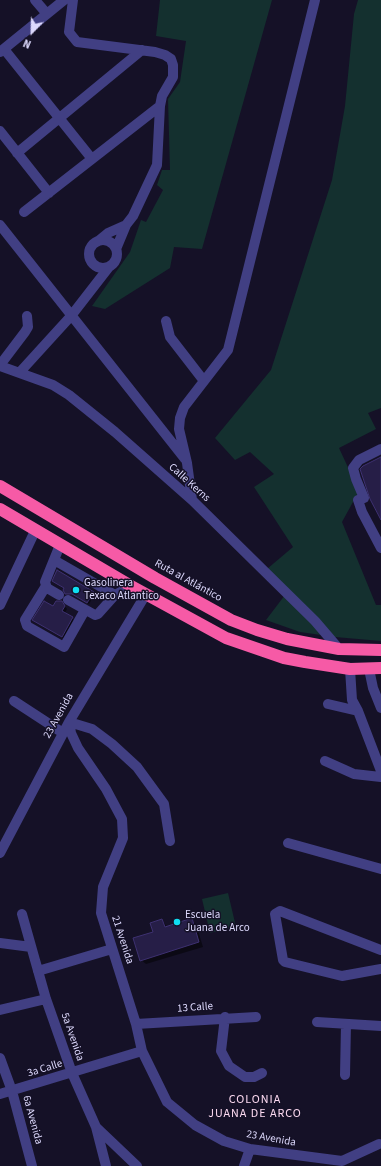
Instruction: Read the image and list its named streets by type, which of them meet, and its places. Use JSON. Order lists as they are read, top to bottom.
{
  "streets": {
    "highway": ["Ruta al Atlántico"],
    "street": [
      "Calle Kerns",
      "23 Avenida",
      "21 Avenida",
      "13 Calle",
      "5a Avenida",
      "3a Calle",
      "6a Avenida"
    ]
  },
  "crossings": [
    ["Calle Kerns", "Ruta al Atlántico"],
    ["23 Avenida", "21 Avenida"],
    ["21 Avenida", "13 Calle"],
    ["21 Avenida", "3a Calle"],
    ["5a Avenida", "3a Calle"],
    ["3a Calle", "6a Avenida"]
  ],
  "districts": ["COLONIA JUANA DE ARCO"],
  "places": ["Gasolinera Texaco Atlantico", "Escuela Juana de Arco"],
  "north": "bottom left"
}
